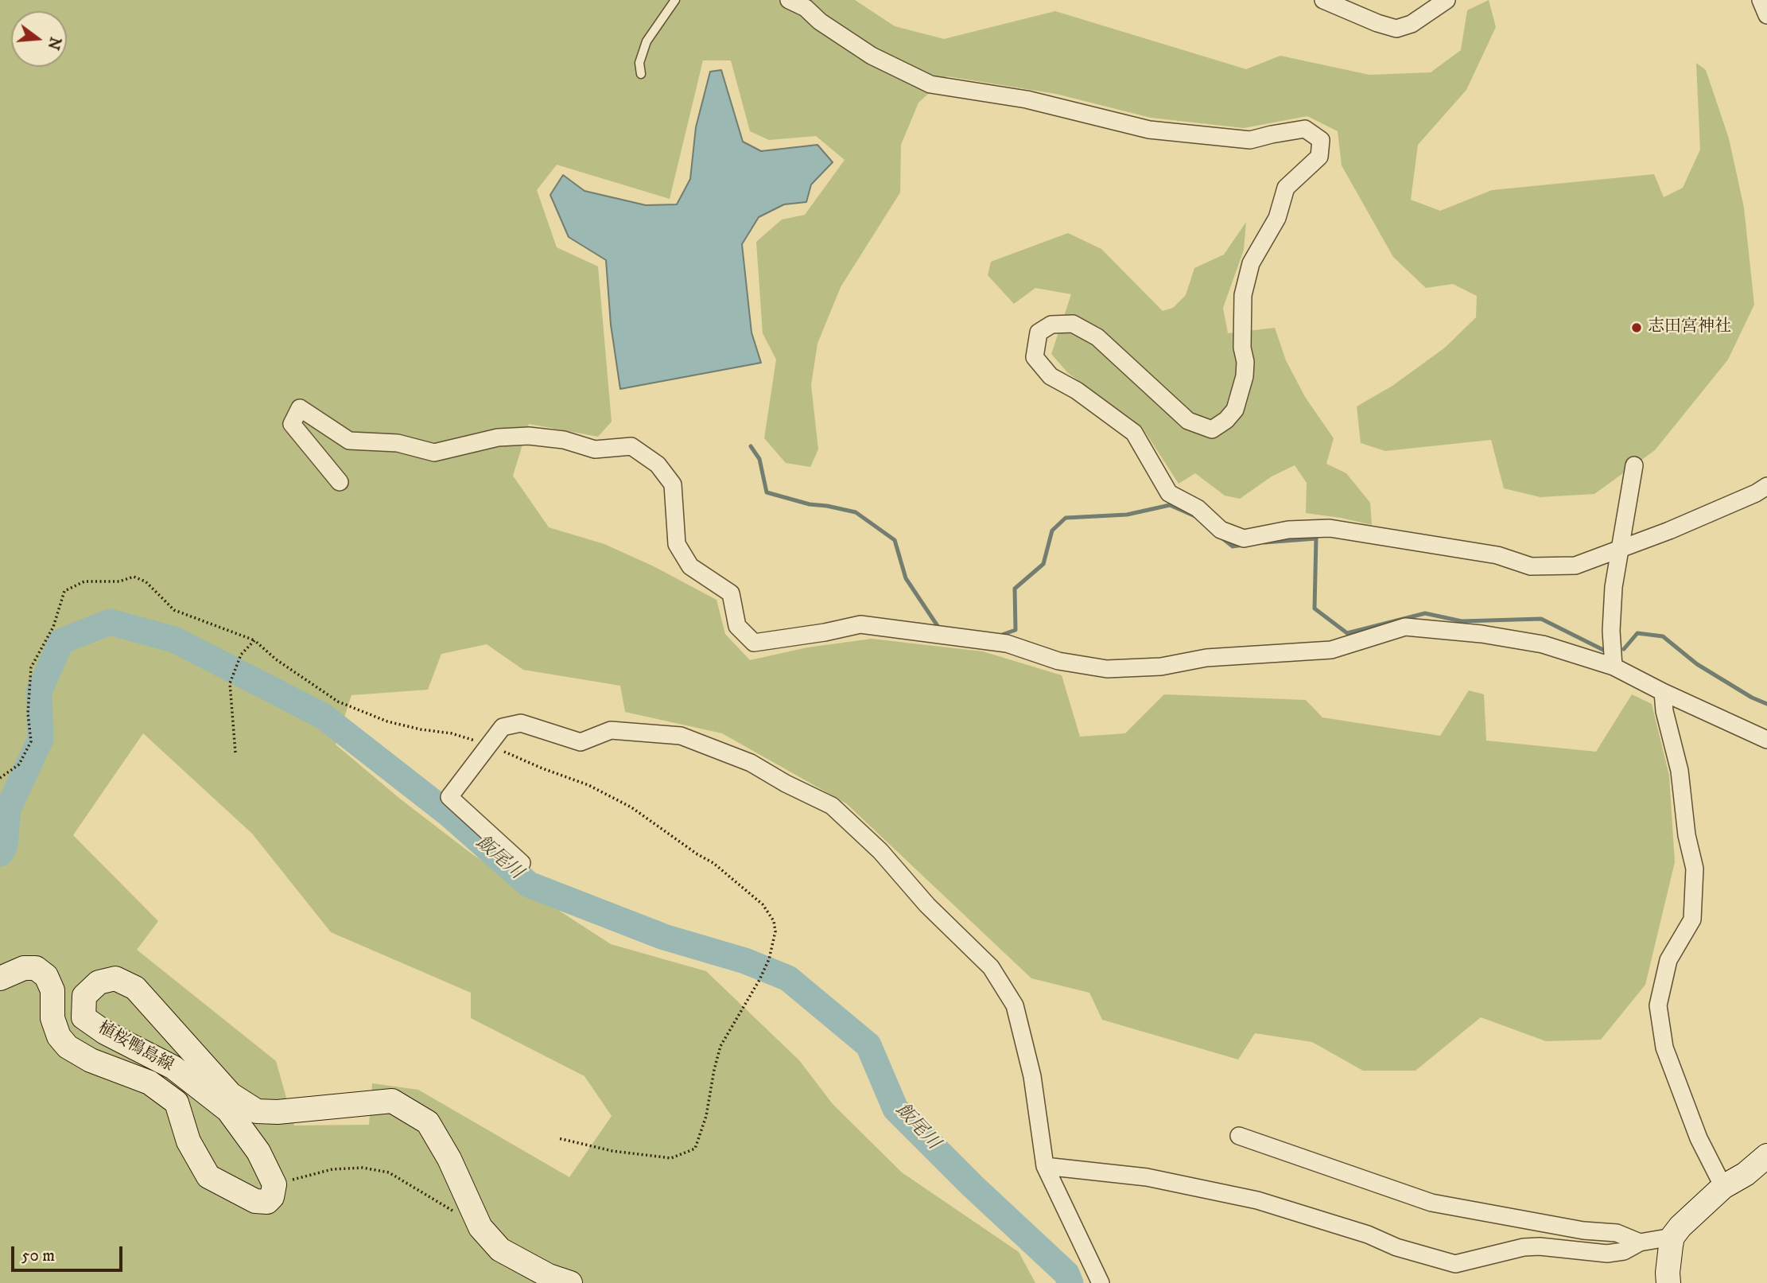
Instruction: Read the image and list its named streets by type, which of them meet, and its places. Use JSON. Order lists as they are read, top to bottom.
{
  "streets": {
    "main road": ["植桜鴨島線"]
  },
  "water": ["飯尾川"],
  "places": ["志田宮神社"],
  "scale_bar": "50 m",
  "north": "right"
}
